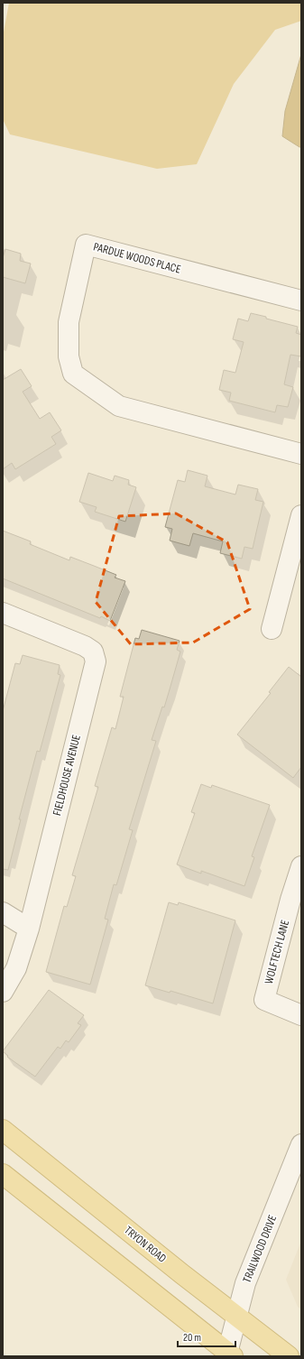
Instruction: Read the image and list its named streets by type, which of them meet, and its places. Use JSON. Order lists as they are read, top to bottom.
{
  "streets": {
    "main road": ["TRYON ROAD"],
    "street": [
      "PARDUE WOODS PLACE",
      "FIELDHOUSE AVENUE",
      "WOLFTECH LANE",
      "TRAILWOOD DRIVE"
    ]
  },
  "crossings": [
    ["TRYON ROAD", "TRAILWOOD DRIVE"]
  ],
  "scale_bar": "20 m"
}
